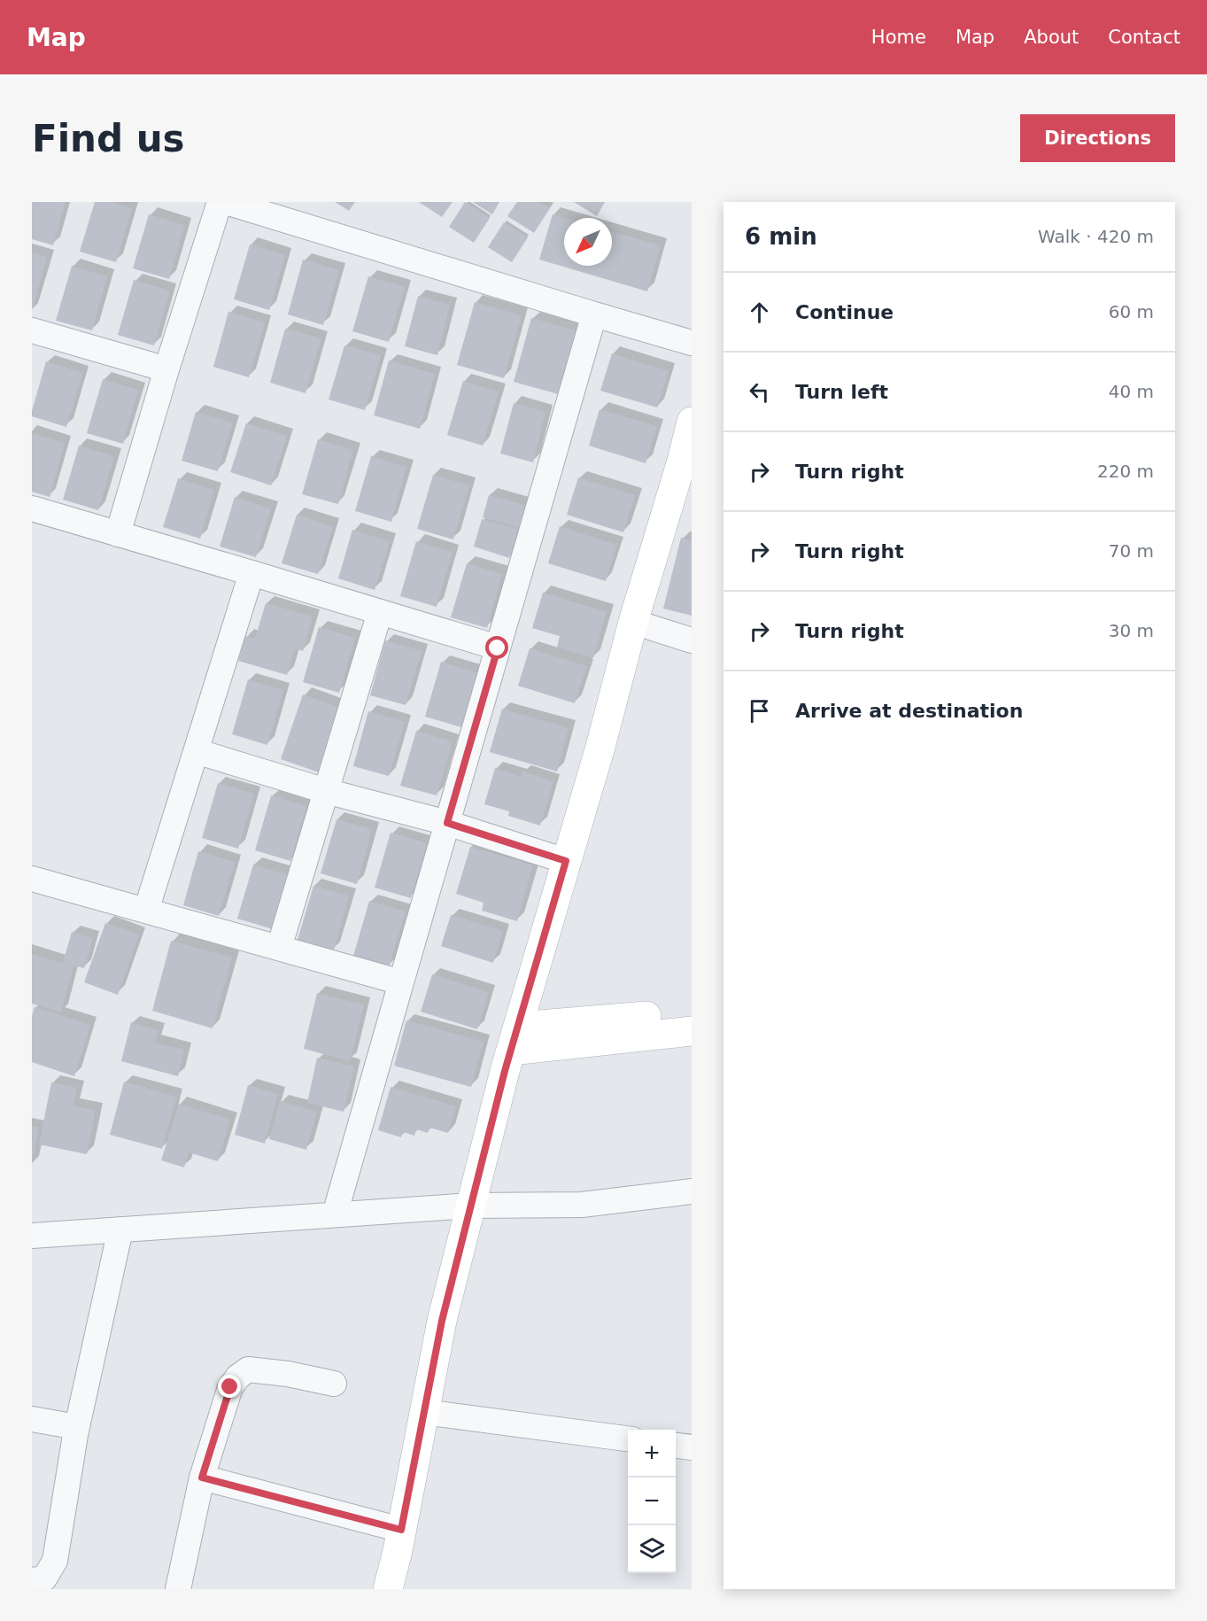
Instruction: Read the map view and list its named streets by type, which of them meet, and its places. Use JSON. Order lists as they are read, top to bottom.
{
  "north": "bottom left",
  "page": {
    "header": "Map",
    "nav": [
      "Home",
      "Map",
      "About",
      "Contact"
    ],
    "buttons": "Directions",
    "title": "Find us",
    "heading": ["6 min", "Walk · 420 m"],
    "list": [
      ["Continue", "60 m"],
      ["Turn left", "40 m"],
      ["Turn right", "220 m"],
      ["Turn right", "70 m"],
      ["Turn right", "30 m"],
      "Arrive at destination"
    ],
    "map_buttons": ["+", "−"]
  }
}
